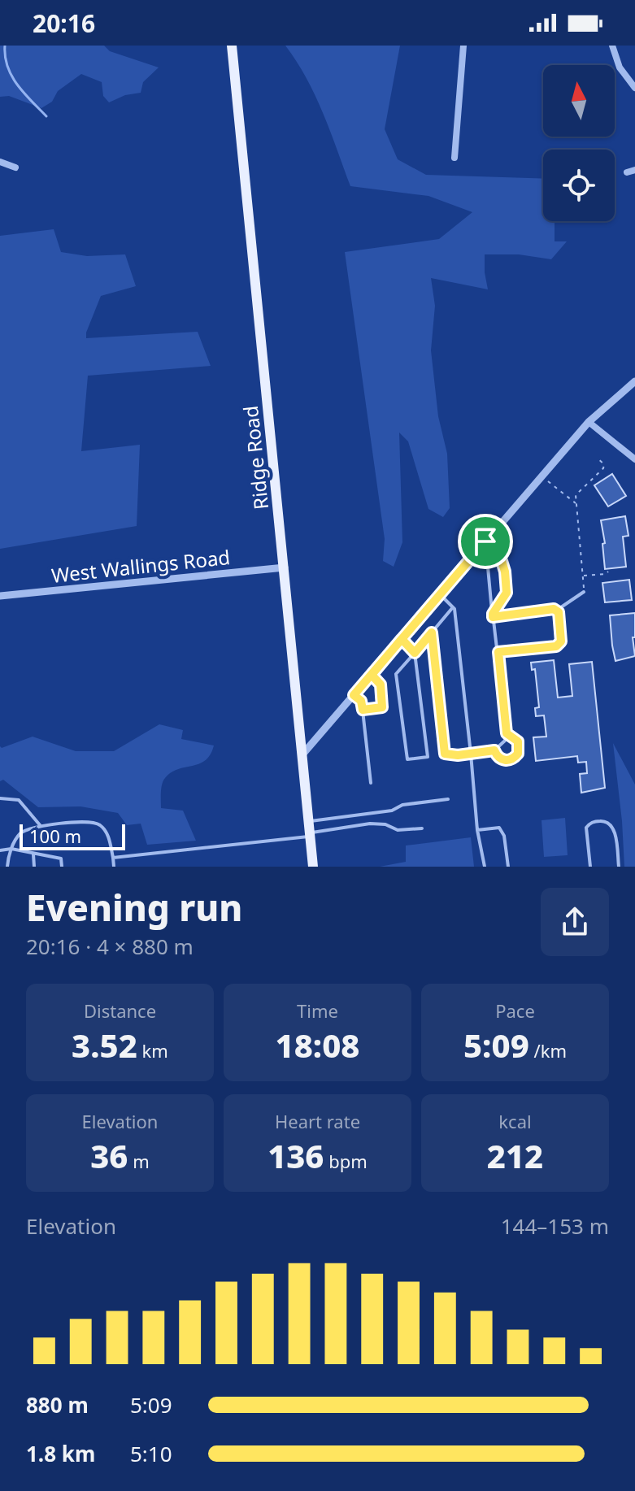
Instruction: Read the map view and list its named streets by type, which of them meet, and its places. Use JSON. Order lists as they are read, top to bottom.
{
  "streets": {
    "main road": ["Ridge Road"],
    "street": ["West Wallings Road"]
  },
  "crossings": [
    ["Ridge Road", "West Wallings Road"]
  ],
  "scale_bar": "100 m",
  "north": "top",
  "page": {
    "status": "20:16",
    "scale": "100 m",
    "heading": ["Evening run", "20:16 · 4 × 880 m"],
    "stats": [
      ["Distance", "3.52 km"],
      ["Time", "18:08"],
      ["Pace", "5:09 /km"],
      ["Elevation", "36 m"],
      ["Heart rate", "136 bpm"],
      ["kcal", "212"]
    ],
    "chart": ["Elevation", "144–153 m"],
    "list": [
      {
        "name": "880 m",
        "note": "5:09"
      },
      {
        "name": "1.8 km",
        "note": "5:10"
      }
    ]
  }
}
